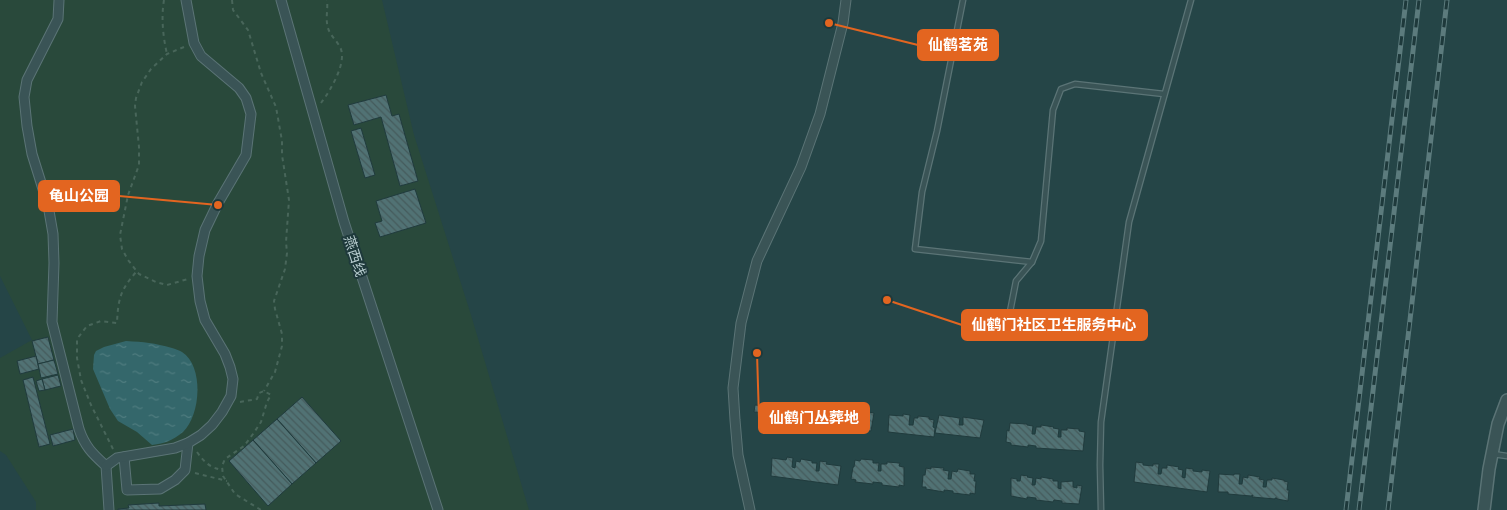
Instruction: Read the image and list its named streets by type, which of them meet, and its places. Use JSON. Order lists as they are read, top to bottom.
{
  "streets": {
    "street": ["燕西线"]
  },
  "places": [
    "仙鹤茗苑",
    "龟山公园",
    "仙鹤门社区卫生服务中心",
    "仙鹤门丛葬地"
  ]
}
